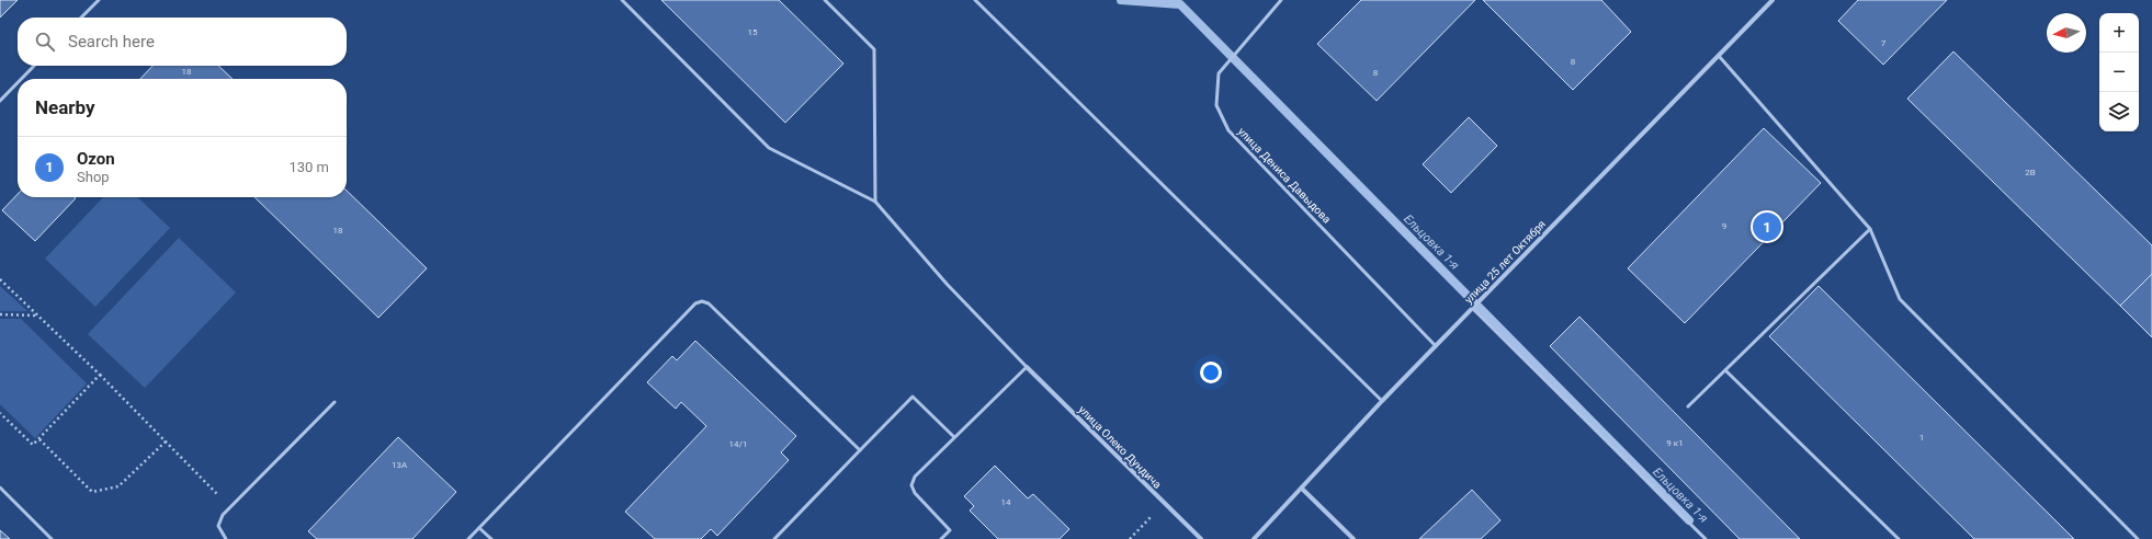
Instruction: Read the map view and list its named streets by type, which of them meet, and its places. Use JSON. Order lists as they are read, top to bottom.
{
  "streets": {
    "street": ["улица 25 лет Октября", "улица Олеко Дундича"],
    "lane": ["улица Дениса Давыдова"]
  },
  "crossings": [
    ["улица Дениса Давыдова", "улица 25 лет Октября"]
  ],
  "water": ["Ельцовка 1-я"],
  "house_numbers": [
    "15",
    "7",
    "8",
    "18",
    "8",
    "2В",
    "9",
    "18",
    "1",
    "9 к1",
    "14/1",
    "13А",
    "14"
  ],
  "north": "left",
  "page": {
    "map_buttons": ["+", "−"],
    "search": "Search here",
    "heading": "Nearby",
    "list": [
      {
        "mark": "1",
        "name": "Ozon",
        "note": "Shop",
        "value": "130 m"
      }
    ],
    "pins": "1"
  }
}
